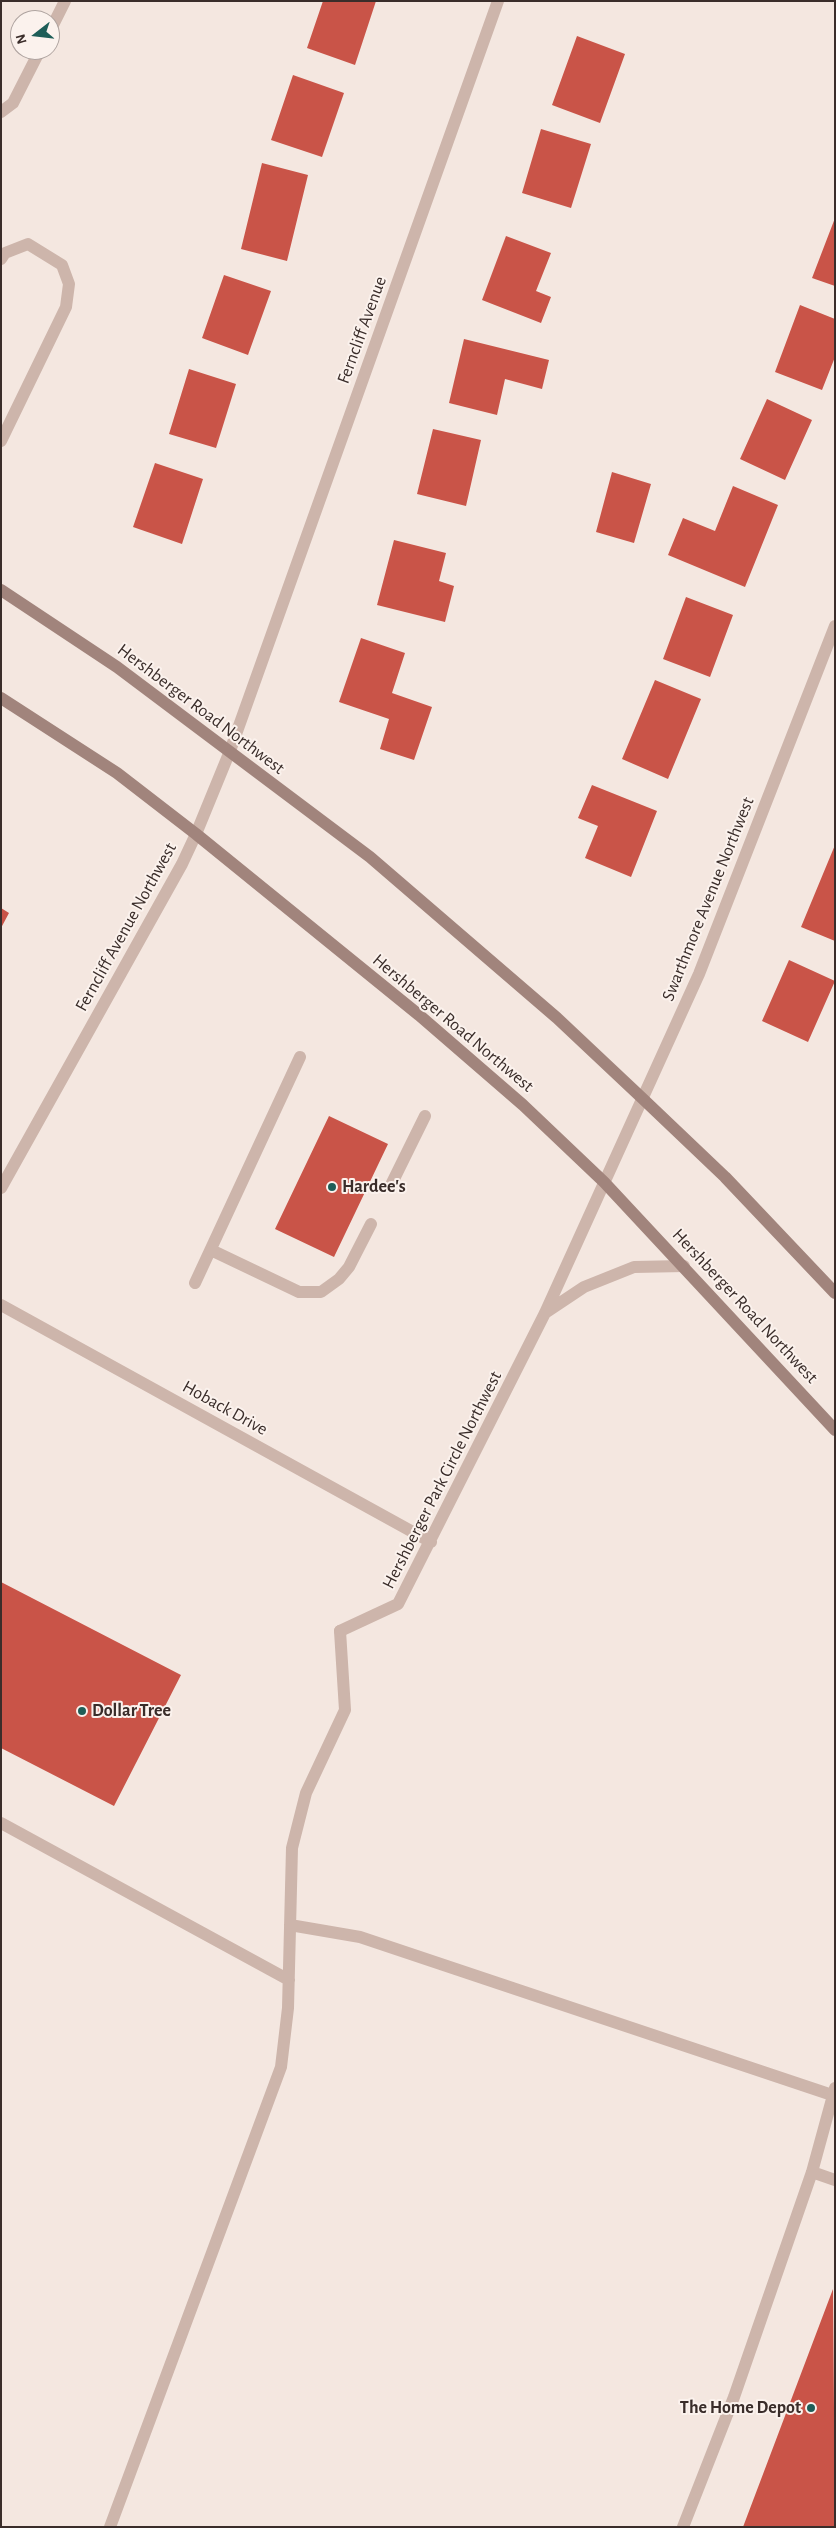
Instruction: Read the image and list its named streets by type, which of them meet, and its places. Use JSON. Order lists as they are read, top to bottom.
{
  "streets": {
    "main road": ["Hershberger Road Northwest"],
    "street": [
      "Ferncliff Avenue",
      "Swarthmore Avenue Northwest",
      "Ferncliff Avenue Northwest",
      "Hoback Drive",
      "Hershberger Park Circle Northwest"
    ]
  },
  "crossings": [
    ["Ferncliff Avenue", "Ferncliff Avenue Northwest"],
    ["Hershberger Road Northwest", "Swarthmore Avenue Northwest"],
    ["Hershberger Road Northwest", "Ferncliff Avenue Northwest"],
    ["Hershberger Road Northwest", "Hershberger Park Circle Northwest"],
    ["Swarthmore Avenue Northwest", "Hershberger Park Circle Northwest"],
    ["Hoback Drive", "Hershberger Park Circle Northwest"]
  ],
  "places": ["Hardee's", "Dollar Tree", "The Home Depot"],
  "north": "left"
}
